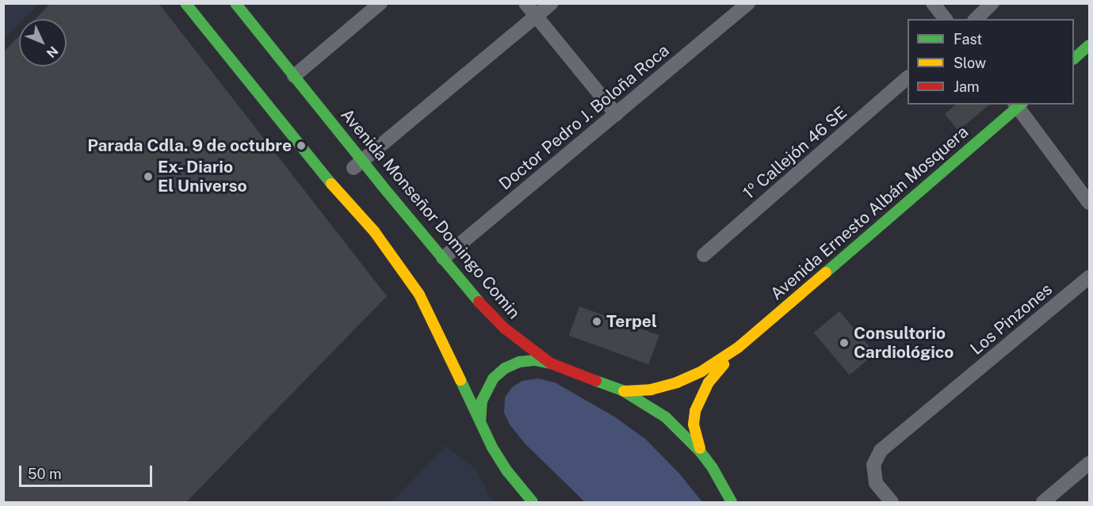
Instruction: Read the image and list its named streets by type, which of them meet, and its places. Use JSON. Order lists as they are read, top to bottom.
{
  "streets": {
    "main road": ["Avenida Ernesto Albán Mosquera", "Avenida Monseñor Domingo Comin"],
    "street": ["Doctor Pedro J. Boloña Roca", "1º Callejón 46 SE", "Los Pinzones"]
  },
  "crossings": [
    ["Doctor Pedro J. Boloña Roca", "Avenida Monseñor Domingo Comin"],
    ["Avenida Ernesto Albán Mosquera", "Avenida Monseñor Domingo Comin"]
  ],
  "places": [
    "Parada Cdla. 9 de octubre",
    "Ex- Diario El Universo",
    "Terpel",
    "Consultorio Cardiológico"
  ],
  "legend": ["Fast", "Slow", "Jam"],
  "scale_bar": "50 m",
  "north": "bottom right"
}
